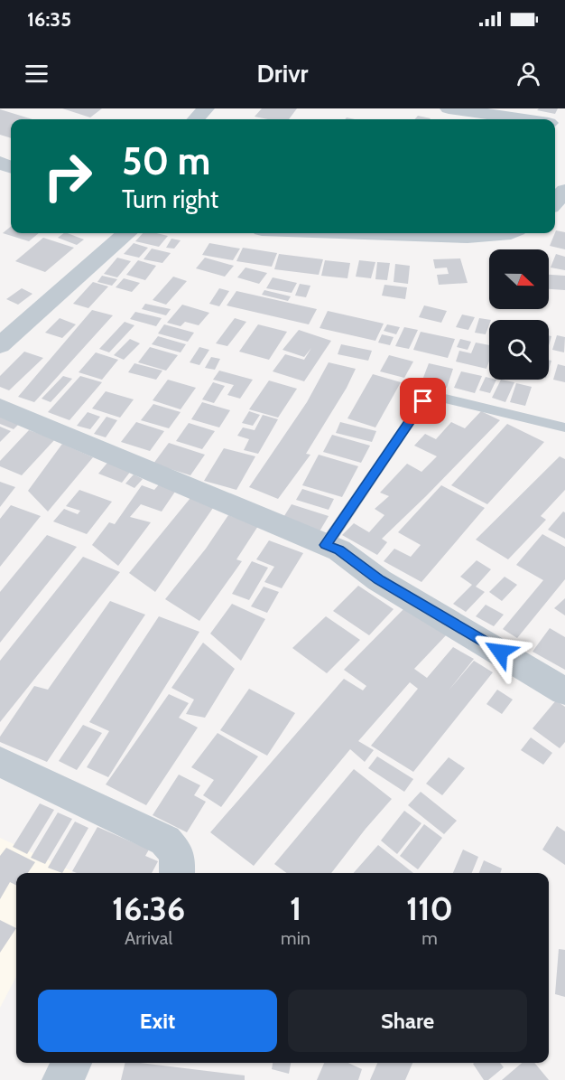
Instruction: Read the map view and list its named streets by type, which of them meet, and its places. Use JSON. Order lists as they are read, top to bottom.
{
  "north": "right",
  "page": {
    "status": "16:35",
    "header": "Drivr",
    "turn": ["50 m", "Turn right"],
    "eta": [
      "16:36",
      "Arrival",
      "1",
      "min",
      "110",
      "m"
    ],
    "buttons": ["Exit", "Share"]
  }
}
